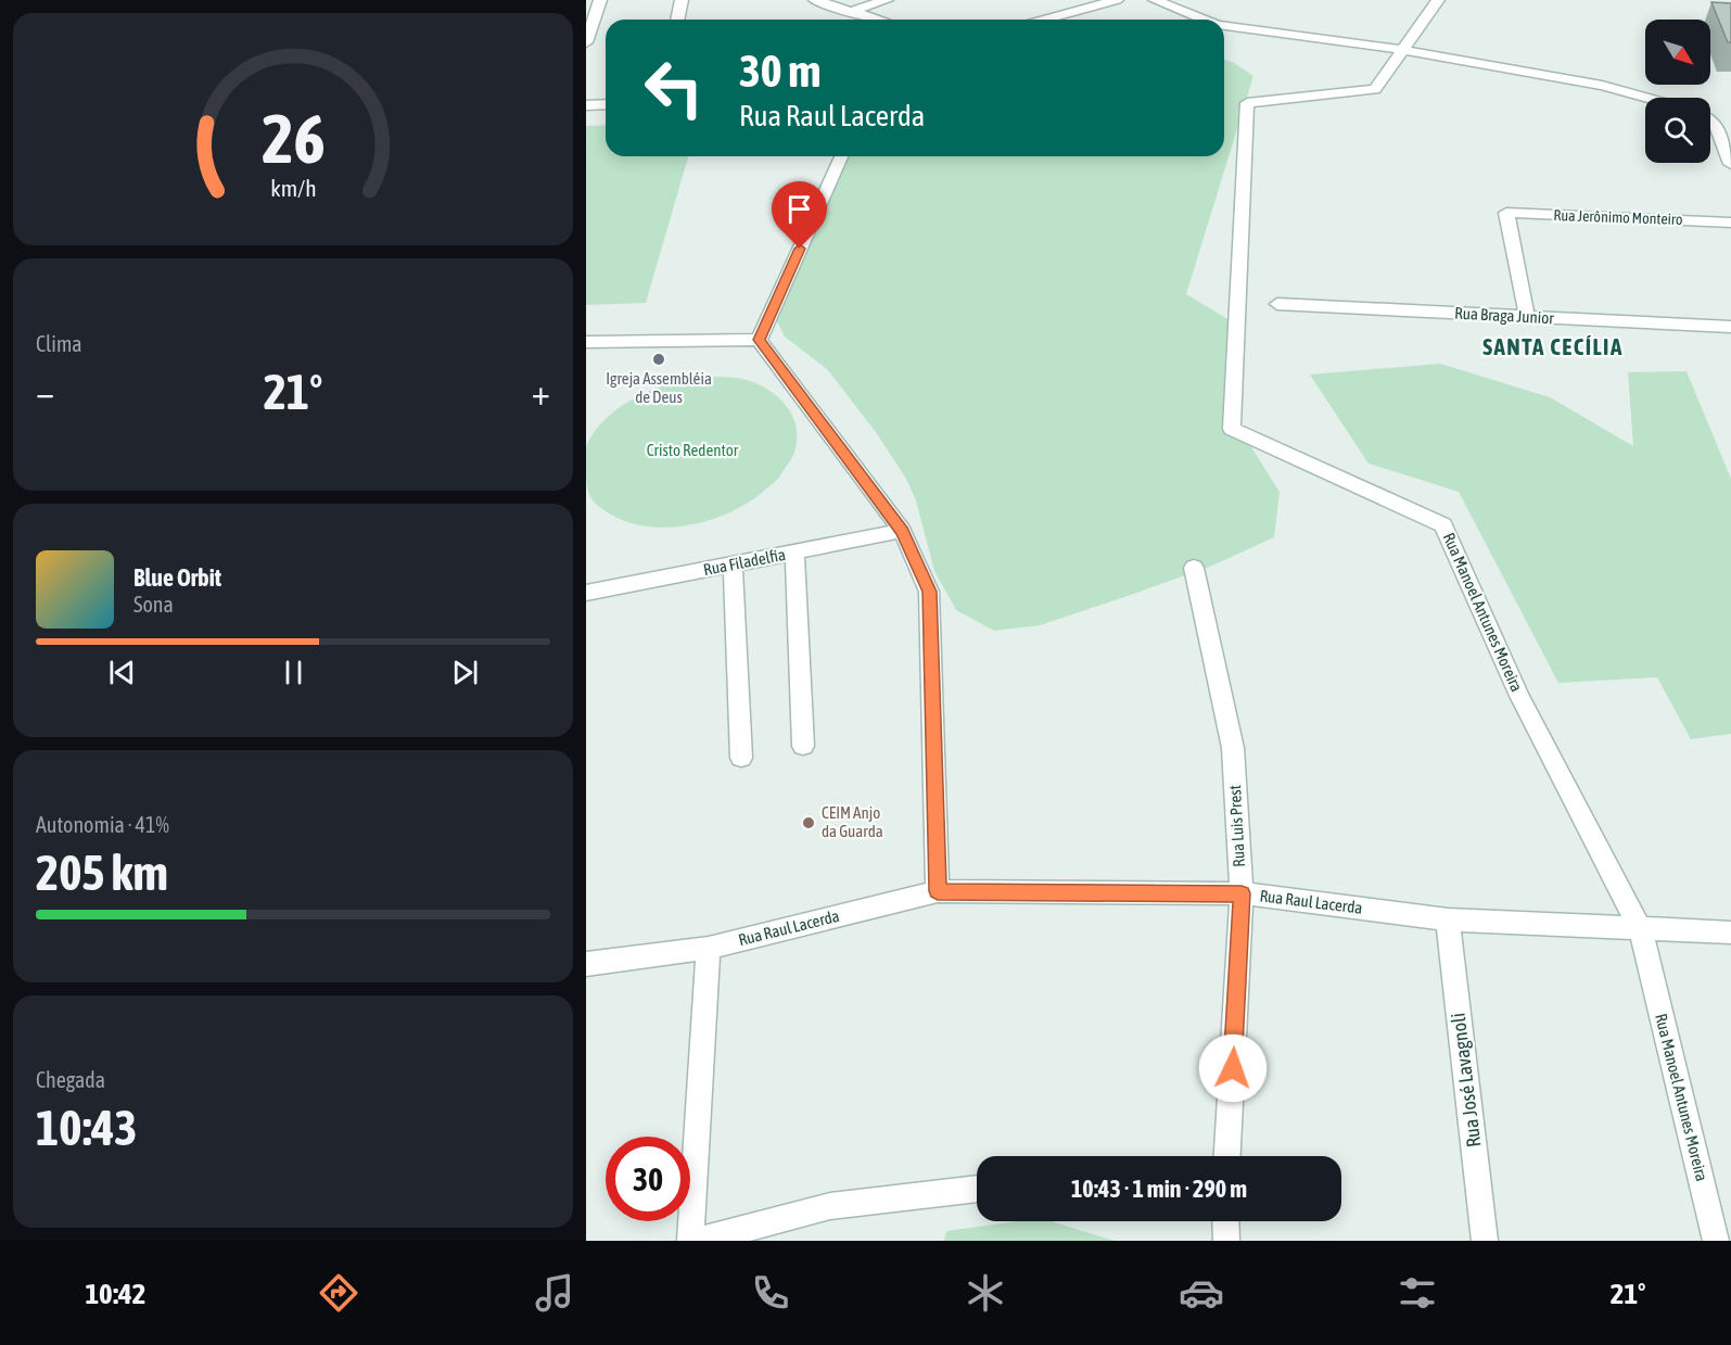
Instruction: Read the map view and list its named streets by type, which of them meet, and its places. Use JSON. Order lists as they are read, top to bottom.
{
  "streets": {
    "street": [
      "Rua Jerônimo Monteiro",
      "Rua Braga Junior",
      "Rua Filadelfia",
      "Rua Manoel Antunes Moreira",
      "Rua Luis Prest",
      "Rua Raul Lacerda",
      "Rua José Lavagnoli"
    ]
  },
  "crossings": [
    ["Rua Jerônimo Monteiro", "Rua Braga Junior"],
    ["Rua Manoel Antunes Moreira", "Rua Raul Lacerda"],
    ["Rua Luis Prest", "Rua Raul Lacerda"],
    ["Rua Raul Lacerda", "Rua José Lavagnoli"]
  ],
  "districts": ["SANTA CECÍLIA"],
  "parks": ["Cristo Redentor"],
  "places": ["Igreja Assembléia de Deus", "CEIM Anjo da Guarda"],
  "north": "bottom right",
  "page": {
    "turn": ["30 m", "Rua Raul Lacerda"],
    "tile": [
      "Clima",
      ["Autonomia · 41%", "205 km"],
      ["Chegada", "10:43"]
    ],
    "heat": ["−", "21°", "+"],
    "song": ["Blue Orbit", "Sona"],
    "limit": "30",
    "trip": "10:43 · 1 min · 290 m",
    "tabs": ["10:42", "21°"],
    "gauge": ["26", "km/h"]
  }
}
